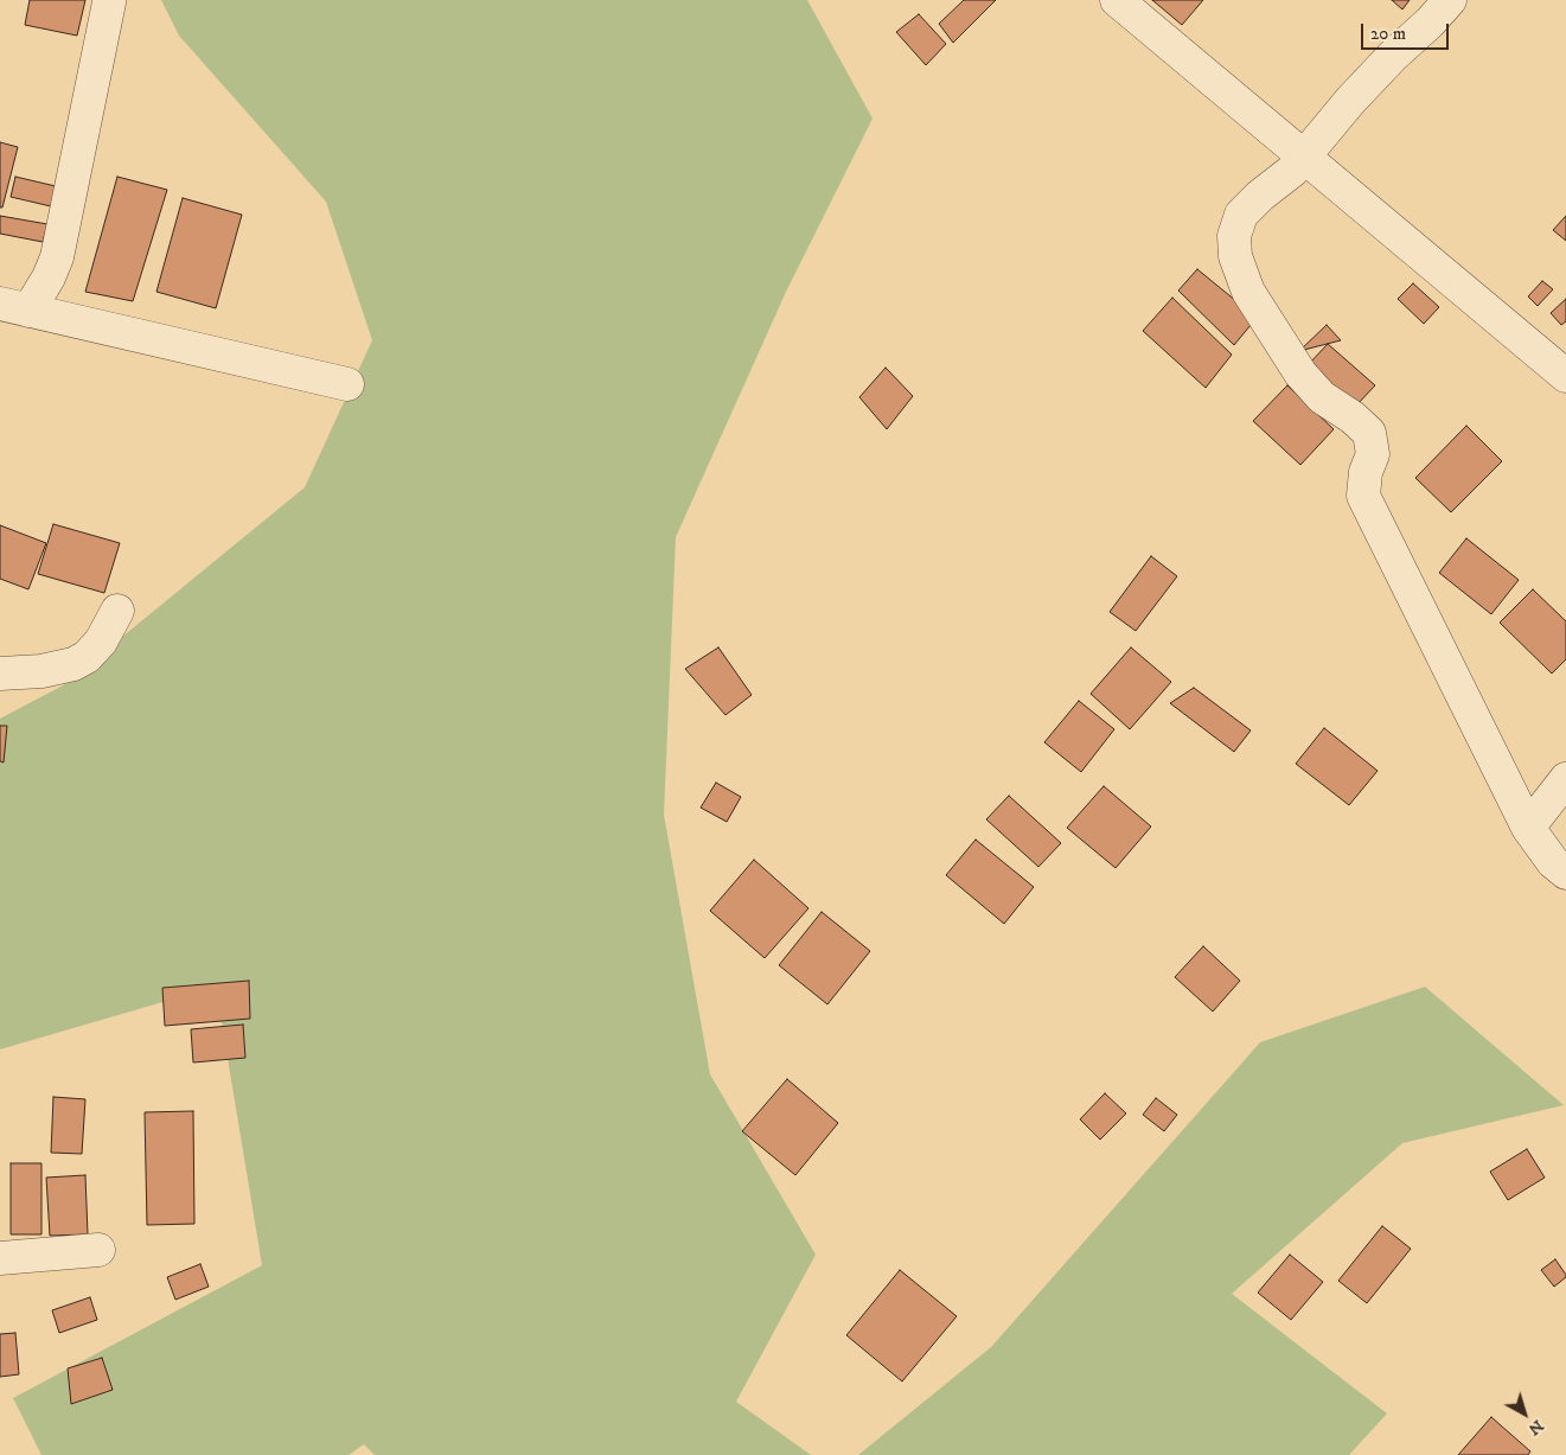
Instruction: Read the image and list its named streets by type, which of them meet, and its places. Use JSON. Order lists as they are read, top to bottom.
{
  "scale_bar": "20 m",
  "north": "bottom right"
}
